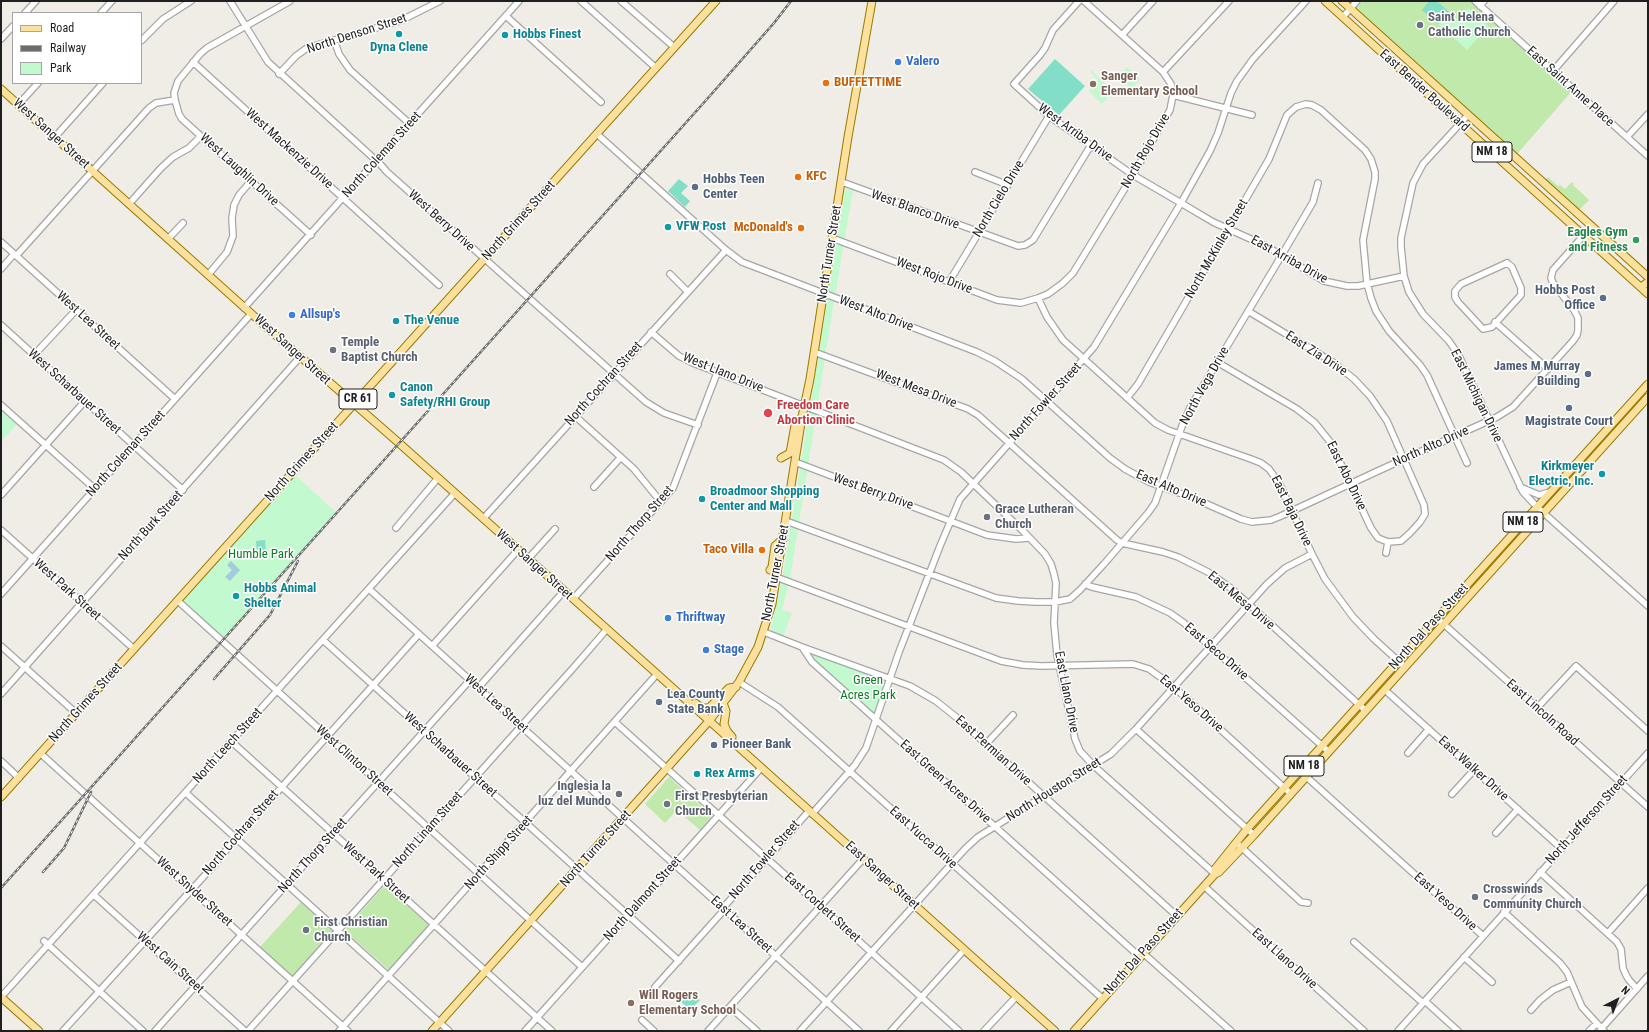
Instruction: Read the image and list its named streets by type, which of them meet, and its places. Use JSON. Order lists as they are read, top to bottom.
{
  "streets": {
    "main road": [
      "East Bender Boulevard",
      "West Sanger Street",
      "NM 18",
      "North Grimes Street",
      "North Turner Street",
      "CR 61",
      "North Dal Paso Street",
      "East Sanger Street"
    ],
    "street": [
      "North Denson Street",
      "East Saint Anne Place",
      "West Arriba Drive",
      "West Mackenzie Drive",
      "North Rojo Drive",
      "North Coleman Street",
      "West Laughlin Drive",
      "North Cielo Drive",
      "West Blanco Drive",
      "West Berry Drive",
      "North McKinley Street",
      "East Arriba Drive",
      "West Rojo Drive",
      "West Alto Drive",
      "West Lea Street",
      "East Zia Drive",
      "West Llano Drive",
      "North Cochran Street",
      "North Vega Drive",
      "West Mesa Drive",
      "West Scharbauer Street",
      "East Michigan Drive",
      "North Fowler Street",
      "North Alto Drive",
      "East Abo Drive",
      "East Alto Drive",
      "East Baja Drive",
      "North Thorp Street",
      "North Burk Street",
      "West Park Street",
      "East Mesa Drive",
      "East Seco Drive",
      "East Llano Drive",
      "East Yeso Drive",
      "East Lincoln Road",
      "North Leech Street",
      "East Permian Drive",
      "West Clinton Street",
      "East Walker Drive",
      "East Green Acres Drive",
      "North Houston Street",
      "North Jefferson Street",
      "North Linam Street",
      "East Yucca Drive",
      "North Shipp Street",
      "West Snyder Street",
      "North Dalmont Street",
      "East Corbett Street",
      "East Lea Street",
      "West Cain Street"
    ]
  },
  "crossings": [
    ["North Denson Street", "West Berry Drive"],
    ["East Bender Boulevard", "NM 18"],
    ["East Bender Boulevard", "East Michigan Drive"],
    ["East Bender Boulevard", "North Alto Drive"],
    ["West Arriba Drive", "North Rojo Drive"],
    ["West Arriba Drive", "North Cielo Drive"],
    ["West Arriba Drive", "West Blanco Drive"],
    ["West Arriba Drive", "East Arriba Drive"],
    ["West Arriba Drive", "North Fowler Street"],
    ["West Sanger Street", "North Coleman Street"],
    ["West Sanger Street", "North Grimes Street"],
    ["West Sanger Street", "North Turner Street"],
    ["West Sanger Street", "North Cochran Street"],
    ["West Sanger Street", "North Thorp Street"],
    ["West Sanger Street", "North Burk Street"],
    ["West Sanger Street", "North Leech Street"],
    ["West Sanger Street", "North Linam Street"],
    ["West Sanger Street", "North Shipp Street"],
    ["West Sanger Street", "East Sanger Street"],
    ["West Mackenzie Drive", "North Coleman Street"],
    ["North Rojo Drive", "West Rojo Drive"],
    ["North Rojo Drive", "East Baja Drive"],
    ["North Coleman Street", "West Laughlin Drive"],
    ["North Coleman Street", "West Berry Drive"],
    ["North Coleman Street", "West Lea Street"],
    ["North Coleman Street", "West Scharbauer Street"],
    ["North Coleman Street", "West Park Street"],
    ["North Cielo Drive", "West Blanco Drive"],
    ["North Cielo Drive", "West Rojo Drive"],
    ["West Blanco Drive", "North Turner Street"],
    ["West Berry Drive", "North Grimes Street"],
    ["West Berry Drive", "North Turner Street"],
    ["West Berry Drive", "North Cochran Street"],
    ["West Berry Drive", "North Fowler Street"],
    ["West Berry Drive", "North Thorp Street"],
    ["West Berry Drive", "East Llano Drive"],
    ["North Grimes Street", "West Alto Drive"],
    ["North Grimes Street", "West Park Street"],
    ["North Grimes Street", "West Clinton Street"],
    ["North Grimes Street", "West Snyder Street"],
    ["North McKinley Street", "East Arriba Drive"],
    ["North McKinley Street", "East Baja Drive"],
    ["North Turner Street", "West Rojo Drive"],
    ["North Turner Street", "West Alto Drive"],
    ["North Turner Street", "West Lea Street"],
    ["North Turner Street", "West Llano Drive"],
    ["North Turner Street", "West Mesa Drive"],
    ["North Turner Street", "West Scharbauer Street"],
    ["North Turner Street", "West Park Street"],
    ["North Turner Street", "East Yeso Drive"],
    ["North Turner Street", "West Clinton Street"],
    ["North Turner Street", "East Yucca Drive"],
    ["North Turner Street", "East Sanger Street"],
    ["North Turner Street", "East Corbett Street"],
    ["North Turner Street", "East Lea Street"],
    ["East Arriba Drive", "North Vega Drive"],
    ["East Arriba Drive", "East Michigan Drive"],
    ["East Arriba Drive", "North Fowler Street"],
    ["West Rojo Drive", "East Baja Drive"],
    ["West Alto Drive", "North Cochran Street"],
    ["West Alto Drive", "North Fowler Street"],
    ["West Alto Drive", "East Alto Drive"],
    ["West Lea Street", "North Cochran Street"],
    ["West Lea Street", "North Thorp Street"],
    ["West Lea Street", "North Leech Street"],
    ["West Lea Street", "North Linam Street"],
    ["West Lea Street", "North Shipp Street"],
    ["West Lea Street", "East Lea Street"],
    ["East Zia Drive", "North Vega Drive"],
    ["East Zia Drive", "North Alto Drive"],
    ["East Zia Drive", "East Abo Drive"],
    ["West Llano Drive", "North Cochran Street"],
    ["West Llano Drive", "North Fowler Street"],
    ["West Llano Drive", "North Thorp Street"],
    ["West Llano Drive", "East Llano Drive"],
    ["North Cochran Street", "West Scharbauer Street"],
    ["North Cochran Street", "West Park Street"],
    ["North Cochran Street", "West Clinton Street"],
    ["North Cochran Street", "West Snyder Street"],
    ["North Cochran Street", "West Cain Street"],
    ["North Vega Drive", "East Abo Drive"],
    ["North Vega Drive", "East Alto Drive"],
    ["North Vega Drive", "East Baja Drive"],
    ["North Vega Drive", "East Mesa Drive"],
    ["North Vega Drive", "East Seco Drive"],
    ["North Vega Drive", "East Llano Drive"],
    ["West Mesa Drive", "North Fowler Street"],
    ["West Mesa Drive", "East Mesa Drive"],
    ["West Scharbauer Street", "North Fowler Street"],
    ["West Scharbauer Street", "North Thorp Street"],
    ["West Scharbauer Street", "North Burk Street"],
    ["West Scharbauer Street", "North Leech Street"],
    ["West Scharbauer Street", "North Linam Street"],
    ["West Scharbauer Street", "North Shipp Street"],
    ["West Scharbauer Street", "North Dalmont Street"],
    ["East Michigan Drive", "North Alto Drive"],
    ["East Michigan Drive", "North Dal Paso Street"],
    ["North Fowler Street", "East Alto Drive"],
    ["North Fowler Street", "East Baja Drive"],
    ["North Fowler Street", "East Mesa Drive"],
    ["North Fowler Street", "East Llano Drive"],
    ["North Fowler Street", "East Yeso Drive"],
    ["North Fowler Street", "East Permian Drive"],
    ["North Fowler Street", "East Green Acres Drive"],
    ["North Fowler Street", "East Yucca Drive"],
    ["North Fowler Street", "East Sanger Street"],
    ["North Fowler Street", "East Corbett Street"],
    ["North Fowler Street", "East Lea Street"],
    ["North Alto Drive", "East Abo Drive"],
    ["North Alto Drive", "East Alto Drive"],
    ["North Alto Drive", "East Baja Drive"],
    ["East Alto Drive", "East Baja Drive"],
    ["East Baja Drive", "North Dal Paso Street"],
    ["East Baja Drive", "North Houston Street"],
    ["North Thorp Street", "West Park Street"],
    ["North Thorp Street", "West Clinton Street"],
    ["North Thorp Street", "West Snyder Street"],
    ["North Thorp Street", "West Cain Street"],
    ["North Burk Street", "West Park Street"],
    ["West Park Street", "North Leech Street"],
    ["West Park Street", "North Linam Street"],
    ["West Park Street", "North Shipp Street"],
    ["West Park Street", "North Dalmont Street"],
    ["East Mesa Drive", "North Dal Paso Street"],
    ["East Mesa Drive", "North Houston Street"],
    ["North Dal Paso Street", "East Seco Drive"],
    ["North Dal Paso Street", "East Llano Drive"],
    ["North Dal Paso Street", "East Yeso Drive"],
    ["North Dal Paso Street", "East Lincoln Road"],
    ["North Dal Paso Street", "East Permian Drive"],
    ["North Dal Paso Street", "East Walker Drive"],
    ["North Dal Paso Street", "East Green Acres Drive"],
    ["North Dal Paso Street", "East Yucca Drive"],
    ["East Seco Drive", "North Houston Street"],
    ["East Llano Drive", "East Yeso Drive"],
    ["East Llano Drive", "North Houston Street"],
    ["East Yeso Drive", "North Houston Street"],
    ["East Yeso Drive", "North Jefferson Street"],
    ["East Lincoln Road", "North Jefferson Street"],
    ["North Leech Street", "West Clinton Street"],
    ["North Leech Street", "West Snyder Street"],
    ["North Leech Street", "West Cain Street"],
    ["East Permian Drive", "East Green Acres Drive"],
    ["East Permian Drive", "North Houston Street"],
    ["West Clinton Street", "North Linam Street"],
    ["West Clinton Street", "North Shipp Street"],
    ["West Clinton Street", "North Dalmont Street"],
    ["East Walker Drive", "North Jefferson Street"],
    ["East Green Acres Drive", "North Houston Street"],
    ["North Houston Street", "East Yucca Drive"],
    ["North Houston Street", "East Sanger Street"],
    ["North Houston Street", "East Corbett Street"],
    ["North Houston Street", "East Lea Street"],
    ["North Linam Street", "West Snyder Street"],
    ["North Linam Street", "West Cain Street"],
    ["North Shipp Street", "West Snyder Street"],
    ["North Shipp Street", "East Corbett Street"],
    ["East Sanger Street", "North Dalmont Street"],
    ["North Dalmont Street", "East Corbett Street"],
    ["North Dalmont Street", "East Lea Street"]
  ],
  "parks": ["Humble Park", "Green Acres Park"],
  "places": [
    "Saint Helena Catholic Church",
    "Dyna Clene",
    "Hobbs Finest",
    "Valero",
    "BUFFETTIME",
    "Sanger Elementary School",
    "KFC",
    "Hobbs Teen Center",
    "VFW Post",
    "McDonald's",
    "Eagles Gym and Fitness",
    "Hobbs Post Office",
    "Allsup's",
    "The Venue",
    "Temple Baptist Church",
    "James M Murray Building",
    "Canon Safety/RHI Group",
    "Magistrate Court",
    "Freedom Care Abortion Clinic",
    "Kirkmeyer Electric, Inc.",
    "Broadmoor Shopping Center and Mall",
    "Grace Lutheran Church",
    "Taco Villa",
    "Hobbs Animal Shelter",
    "Thriftway",
    "Stage",
    "Lea County State Bank",
    "Pioneer Bank",
    "Rex Arms",
    "Inglesia la luz del Mundo",
    "First Presbyterian Church",
    "Crosswinds Community Church",
    "First Christian Church",
    "Will Rogers Elementary School"
  ],
  "legend": ["Road", "Railway", "Park"],
  "north": "top right"
}
